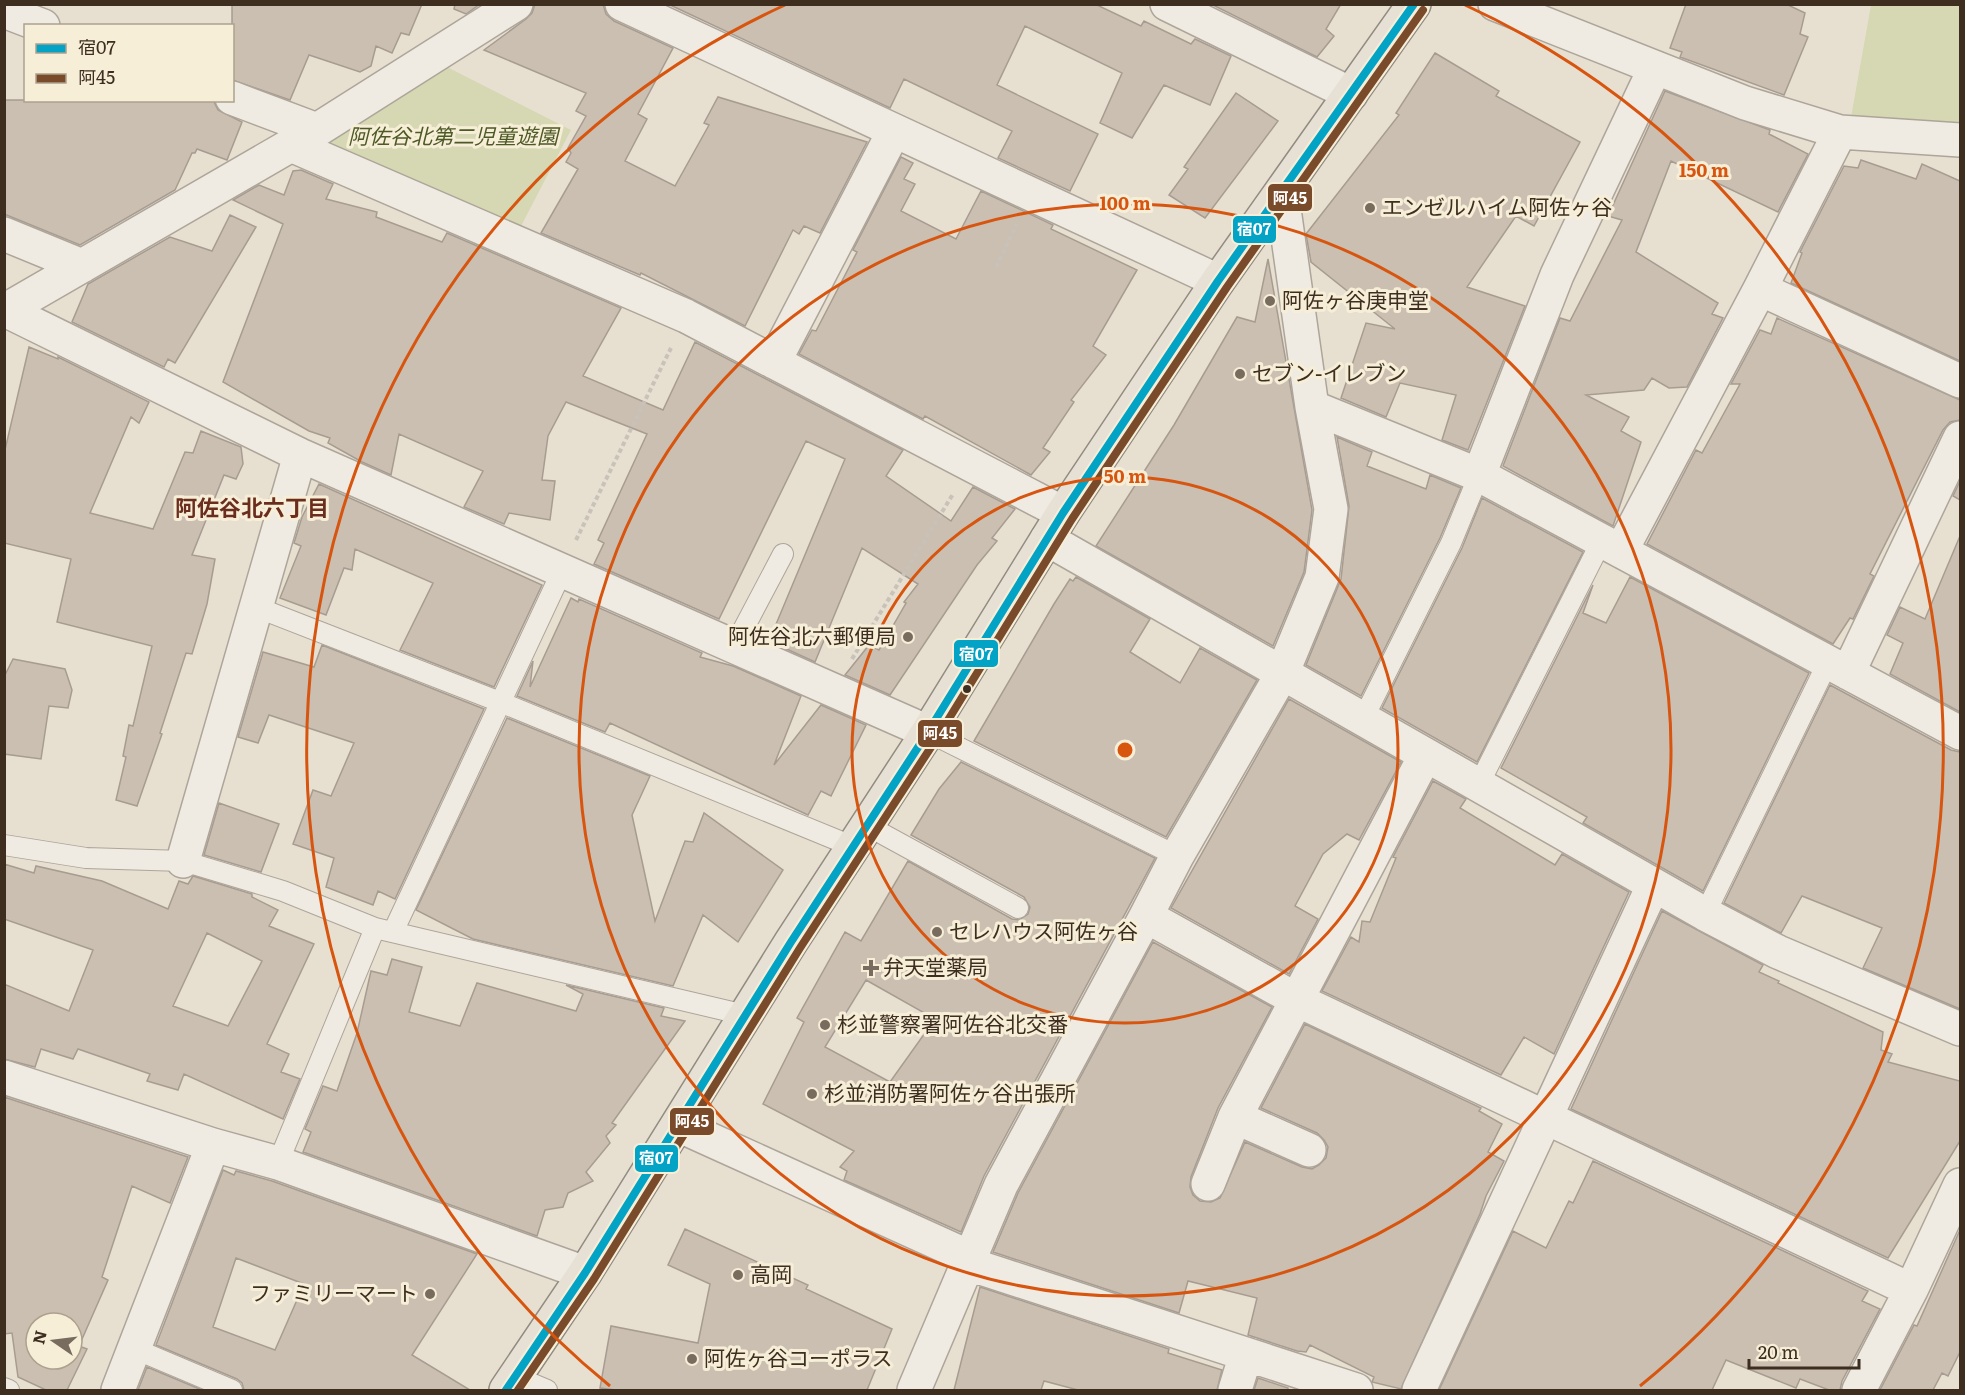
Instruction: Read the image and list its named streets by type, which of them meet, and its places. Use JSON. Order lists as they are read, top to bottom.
{
  "districts": ["阿佐谷北六丁目"],
  "parks": ["阿佐谷北第二児童遊園"],
  "places": {
    "other": [
      "エンゼルハイム阿佐ヶ谷",
      "阿佐ヶ谷庚申堂",
      "セブン-イレブン",
      "阿佐谷北六郵便局",
      "セレハウス阿佐ヶ谷",
      "杉並警察署阿佐谷北交番",
      "杉並消防署阿佐ヶ谷出張所",
      "高岡",
      "ファミリーマート",
      "阿佐ヶ谷コーポラス"
    ],
    "health": ["弁天堂薬局"]
  },
  "lines": ["transit line 宿07", "transit line 阿45"],
  "legend": ["宿07", "阿45"],
  "scale_bar": "20 m",
  "north": "left",
  "rings": ["150 m", "100 m", "50 m"]
}
